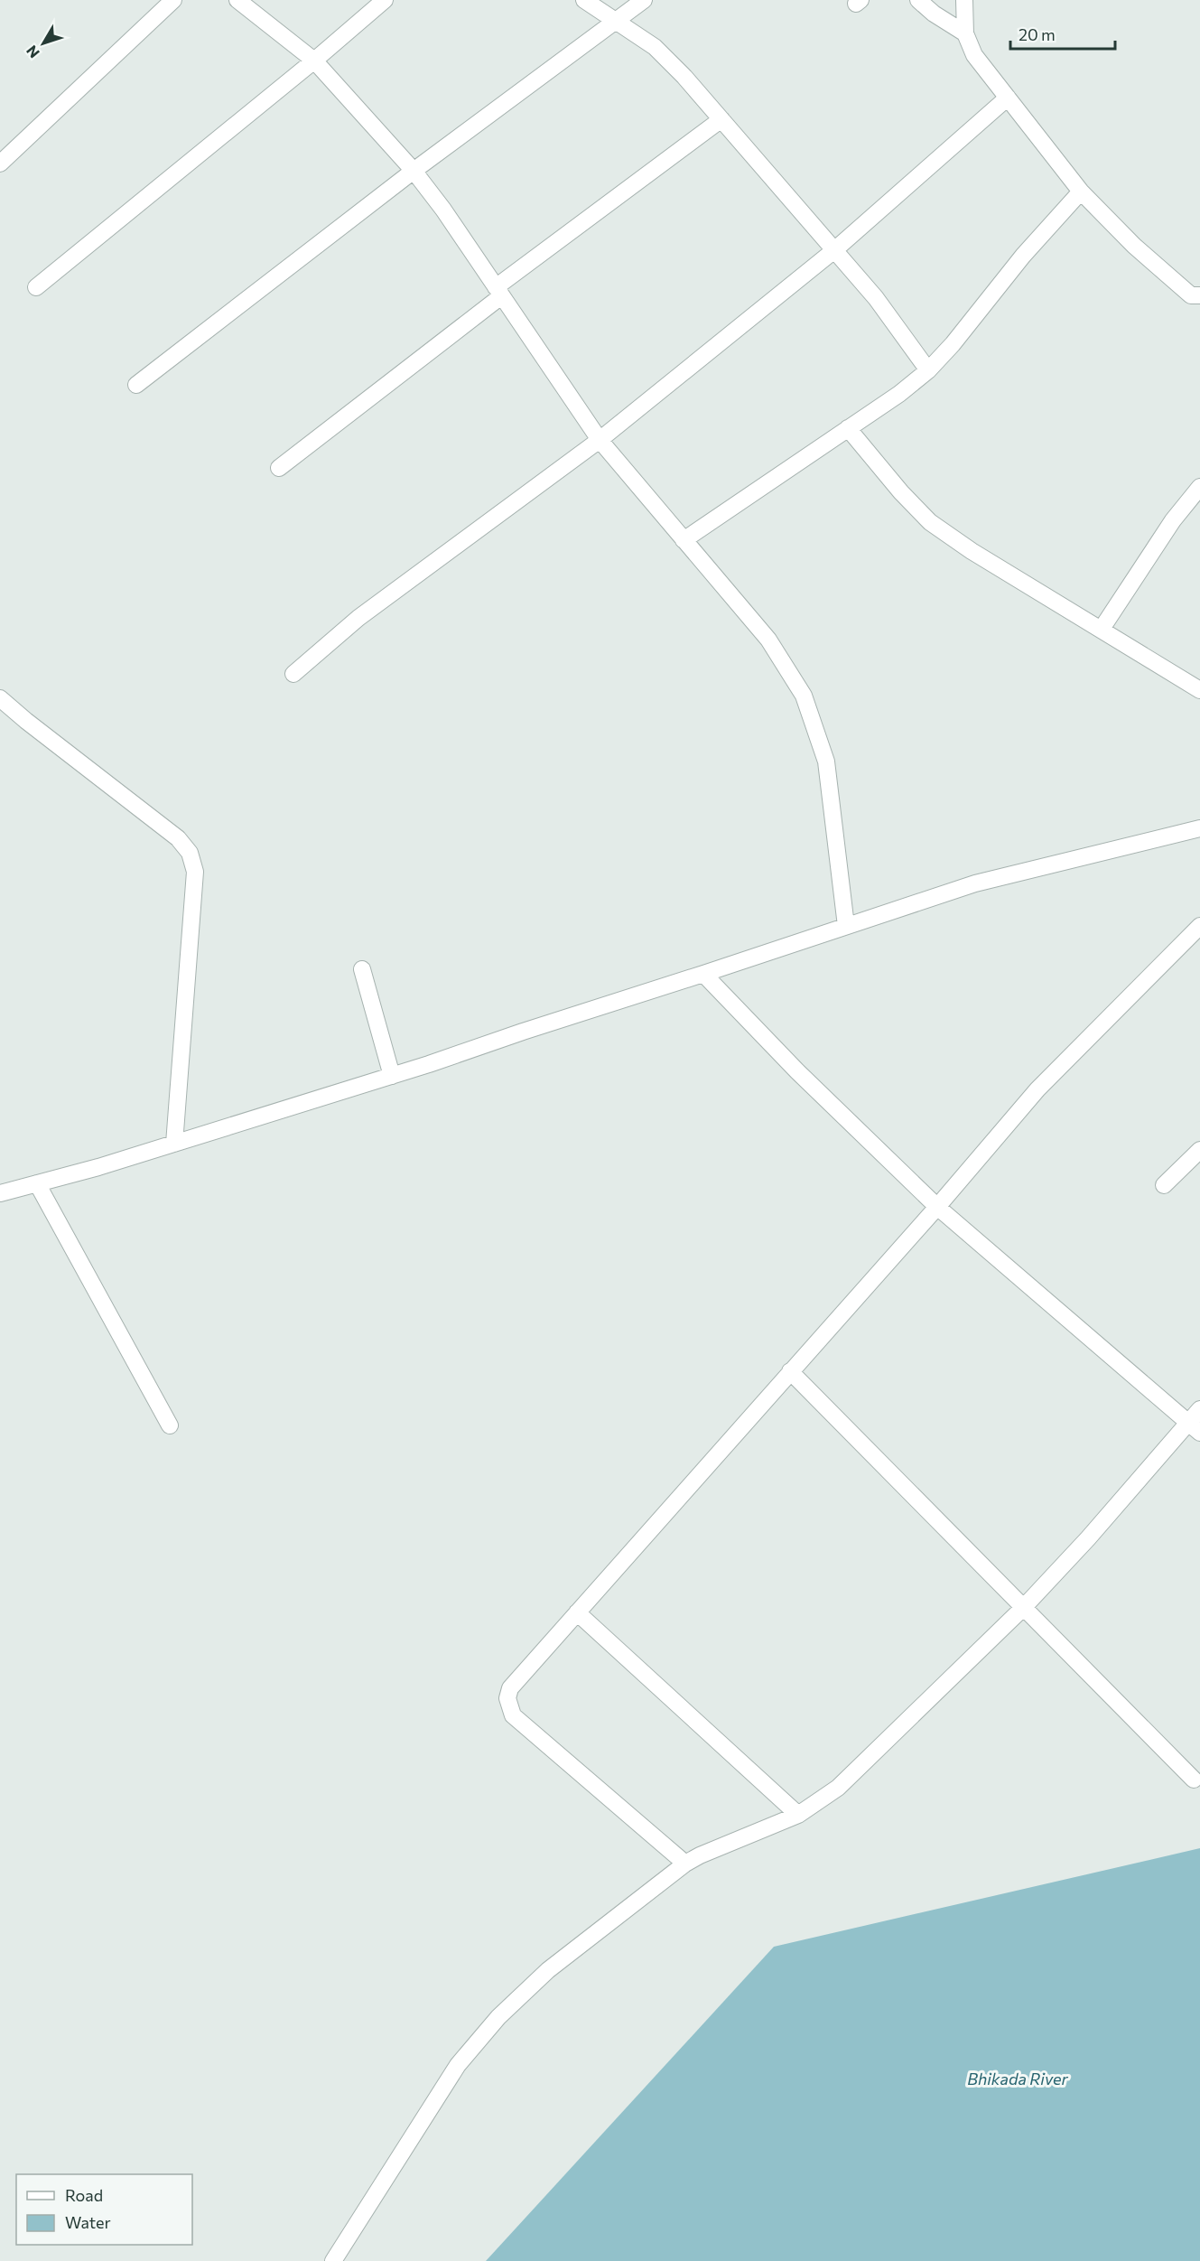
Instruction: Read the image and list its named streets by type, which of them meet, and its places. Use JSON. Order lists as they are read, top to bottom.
{
  "water": ["Bhikada River"],
  "legend": ["Road", "Water"],
  "scale_bar": "20 m",
  "north": "bottom left"
}
